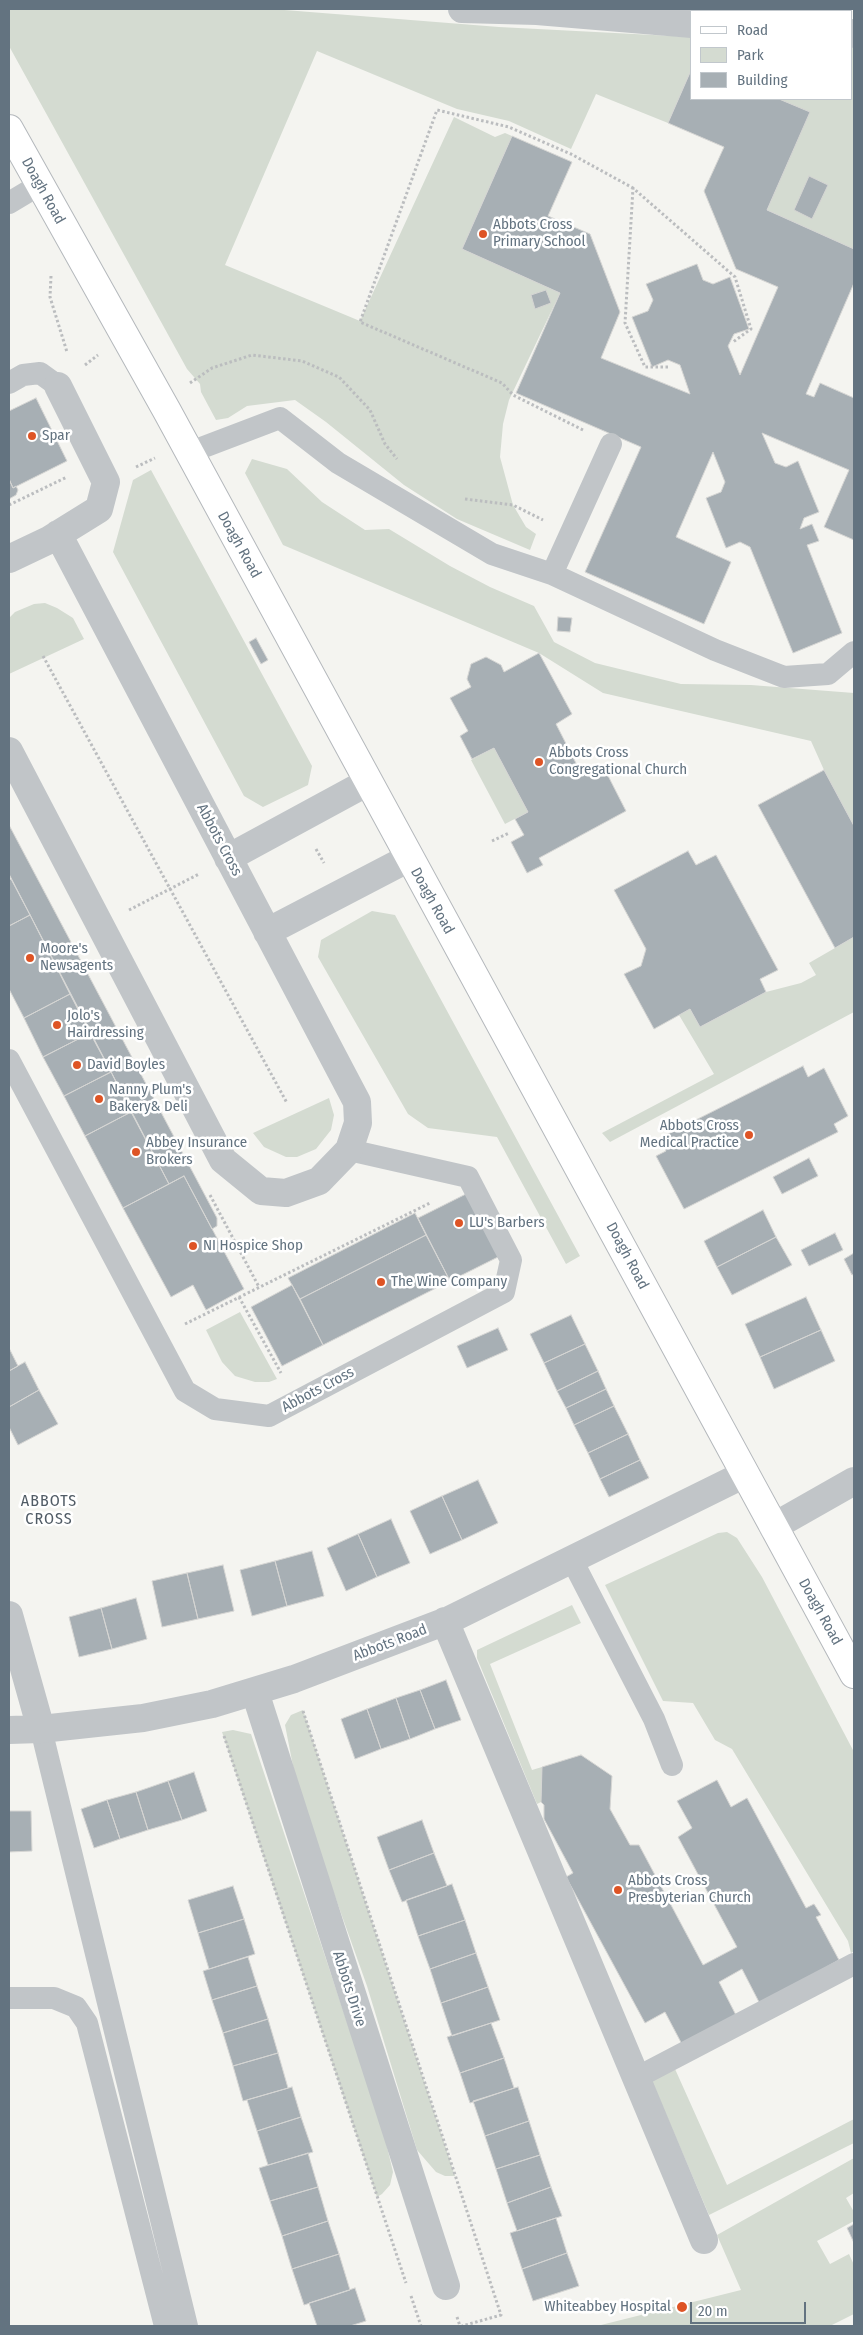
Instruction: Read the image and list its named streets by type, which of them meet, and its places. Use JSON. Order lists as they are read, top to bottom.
{
  "streets": {
    "main road": ["Doagh Road"],
    "street": ["Abbots Cross", "Abbots Road", "Abbots Drive"]
  },
  "crossings": [
    ["Doagh Road", "Abbots Road"],
    ["Abbots Road", "Abbots Drive"]
  ],
  "districts": ["ABBOTS CROSS"],
  "places": [
    "Abbots Cross Primary School",
    "Spar",
    "Abbots Cross Congregational Church",
    "Moore's Newsagents",
    "Jolo's Hairdressing",
    "David Boyles",
    "Nanny Plum's Bakery& Deli",
    "Abbots Cross Medical Practice",
    "Abbey Insurance Brokers",
    "LU's Barbers",
    "NI Hospice Shop",
    "The Wine Company",
    "Abbots Cross Presbyterian Church",
    "Whiteabbey Hospital"
  ],
  "legend": ["Road", "Park", "Building"],
  "scale_bar": "20 m"
}
